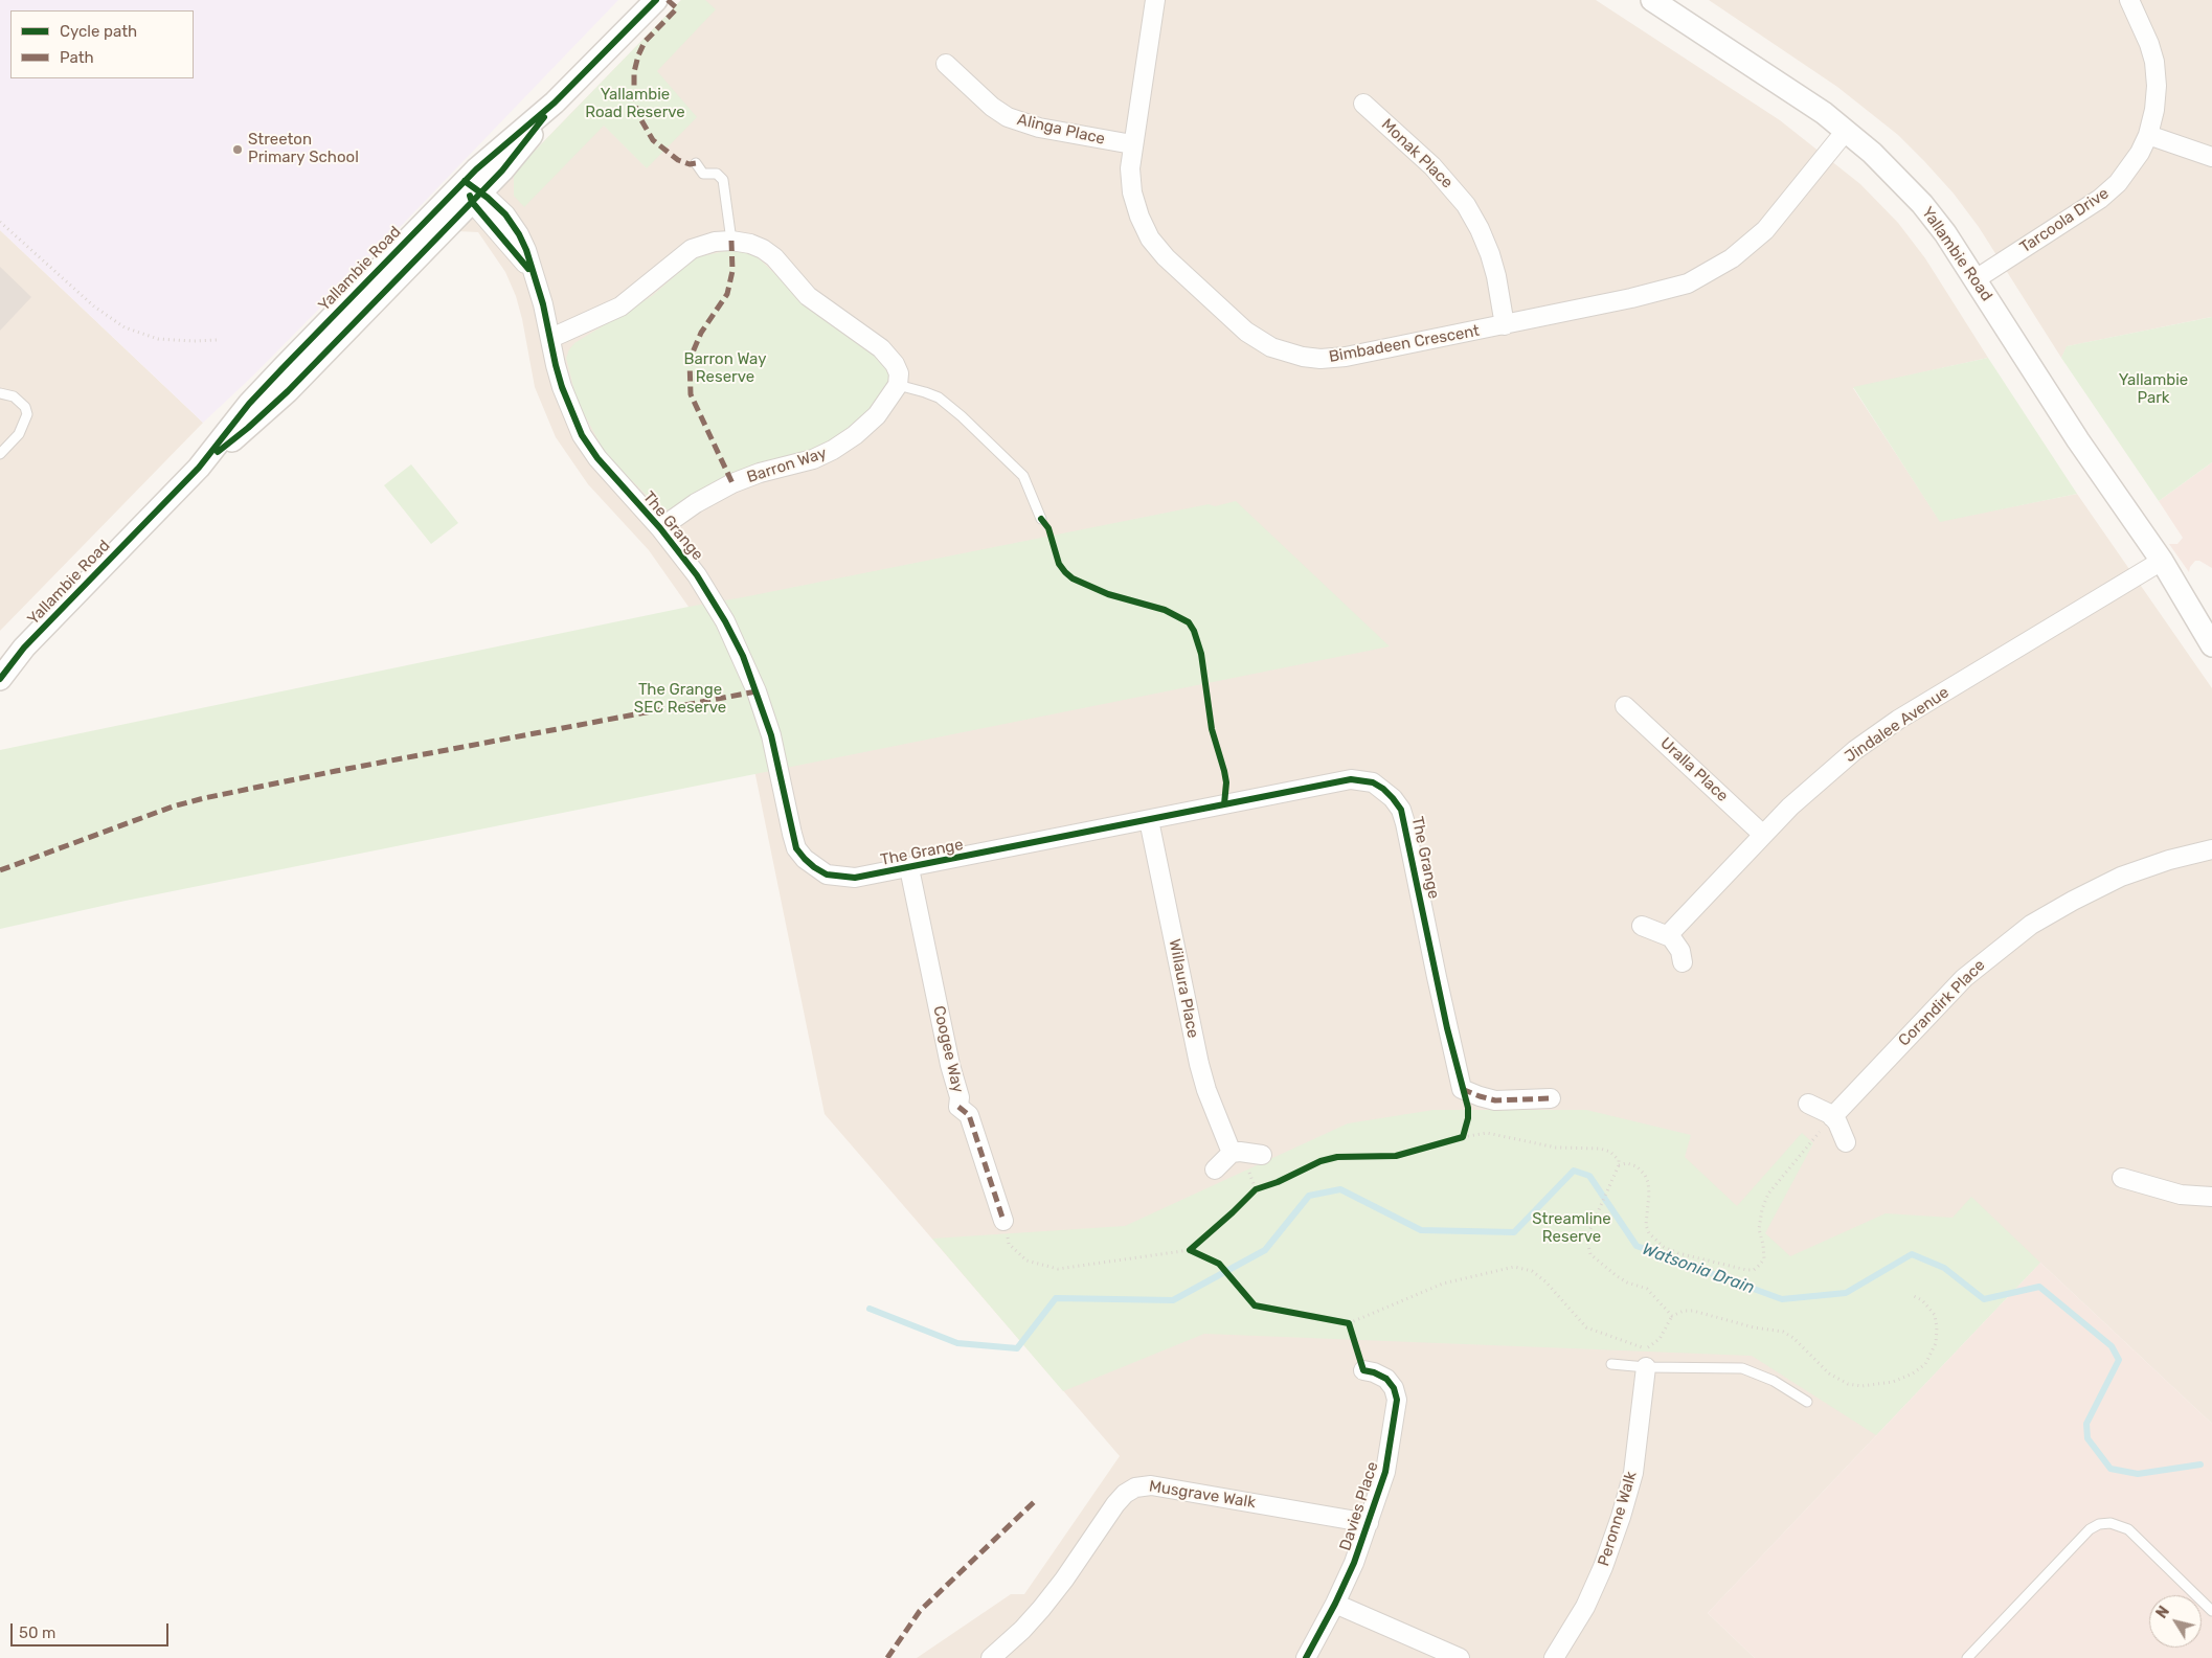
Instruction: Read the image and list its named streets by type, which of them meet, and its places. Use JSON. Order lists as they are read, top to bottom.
{
  "streets": {
    "street": [
      "Alinga Place",
      "Monak Place",
      "Tarcoola Drive",
      "Yallambie Road",
      "Bimbadeen Crescent",
      "Barron Way",
      "The Grange",
      "Jindalee Avenue",
      "Uralla Place",
      "Willaura Place",
      "Corandirk Place",
      "Coogee Way",
      "Musgrave Walk",
      "Davies Place",
      "Peronne Walk"
    ]
  },
  "crossings": [
    ["Alinga Place", "Bimbadeen Crescent"],
    ["Monak Place", "Bimbadeen Crescent"],
    ["Tarcoola Drive", "Yallambie Road"],
    ["Yallambie Road", "Bimbadeen Crescent"],
    ["Yallambie Road", "The Grange"],
    ["Yallambie Road", "Jindalee Avenue"],
    ["Barron Way", "The Grange"],
    ["The Grange", "Willaura Place"],
    ["The Grange", "Coogee Way"],
    ["Jindalee Avenue", "Uralla Place"],
    ["Musgrave Walk", "Davies Place"]
  ],
  "water": ["Watsonia Drain"],
  "parks": [
    "Yallambie Road Reserve",
    "Barron Way Reserve",
    "Yallambie Park",
    "The Grange SEC Reserve",
    "Streamline Reserve"
  ],
  "places": ["Streeton Primary School"],
  "legend": ["Cycle path", "Path"],
  "scale_bar": "50 m",
  "north": "top left"
}
